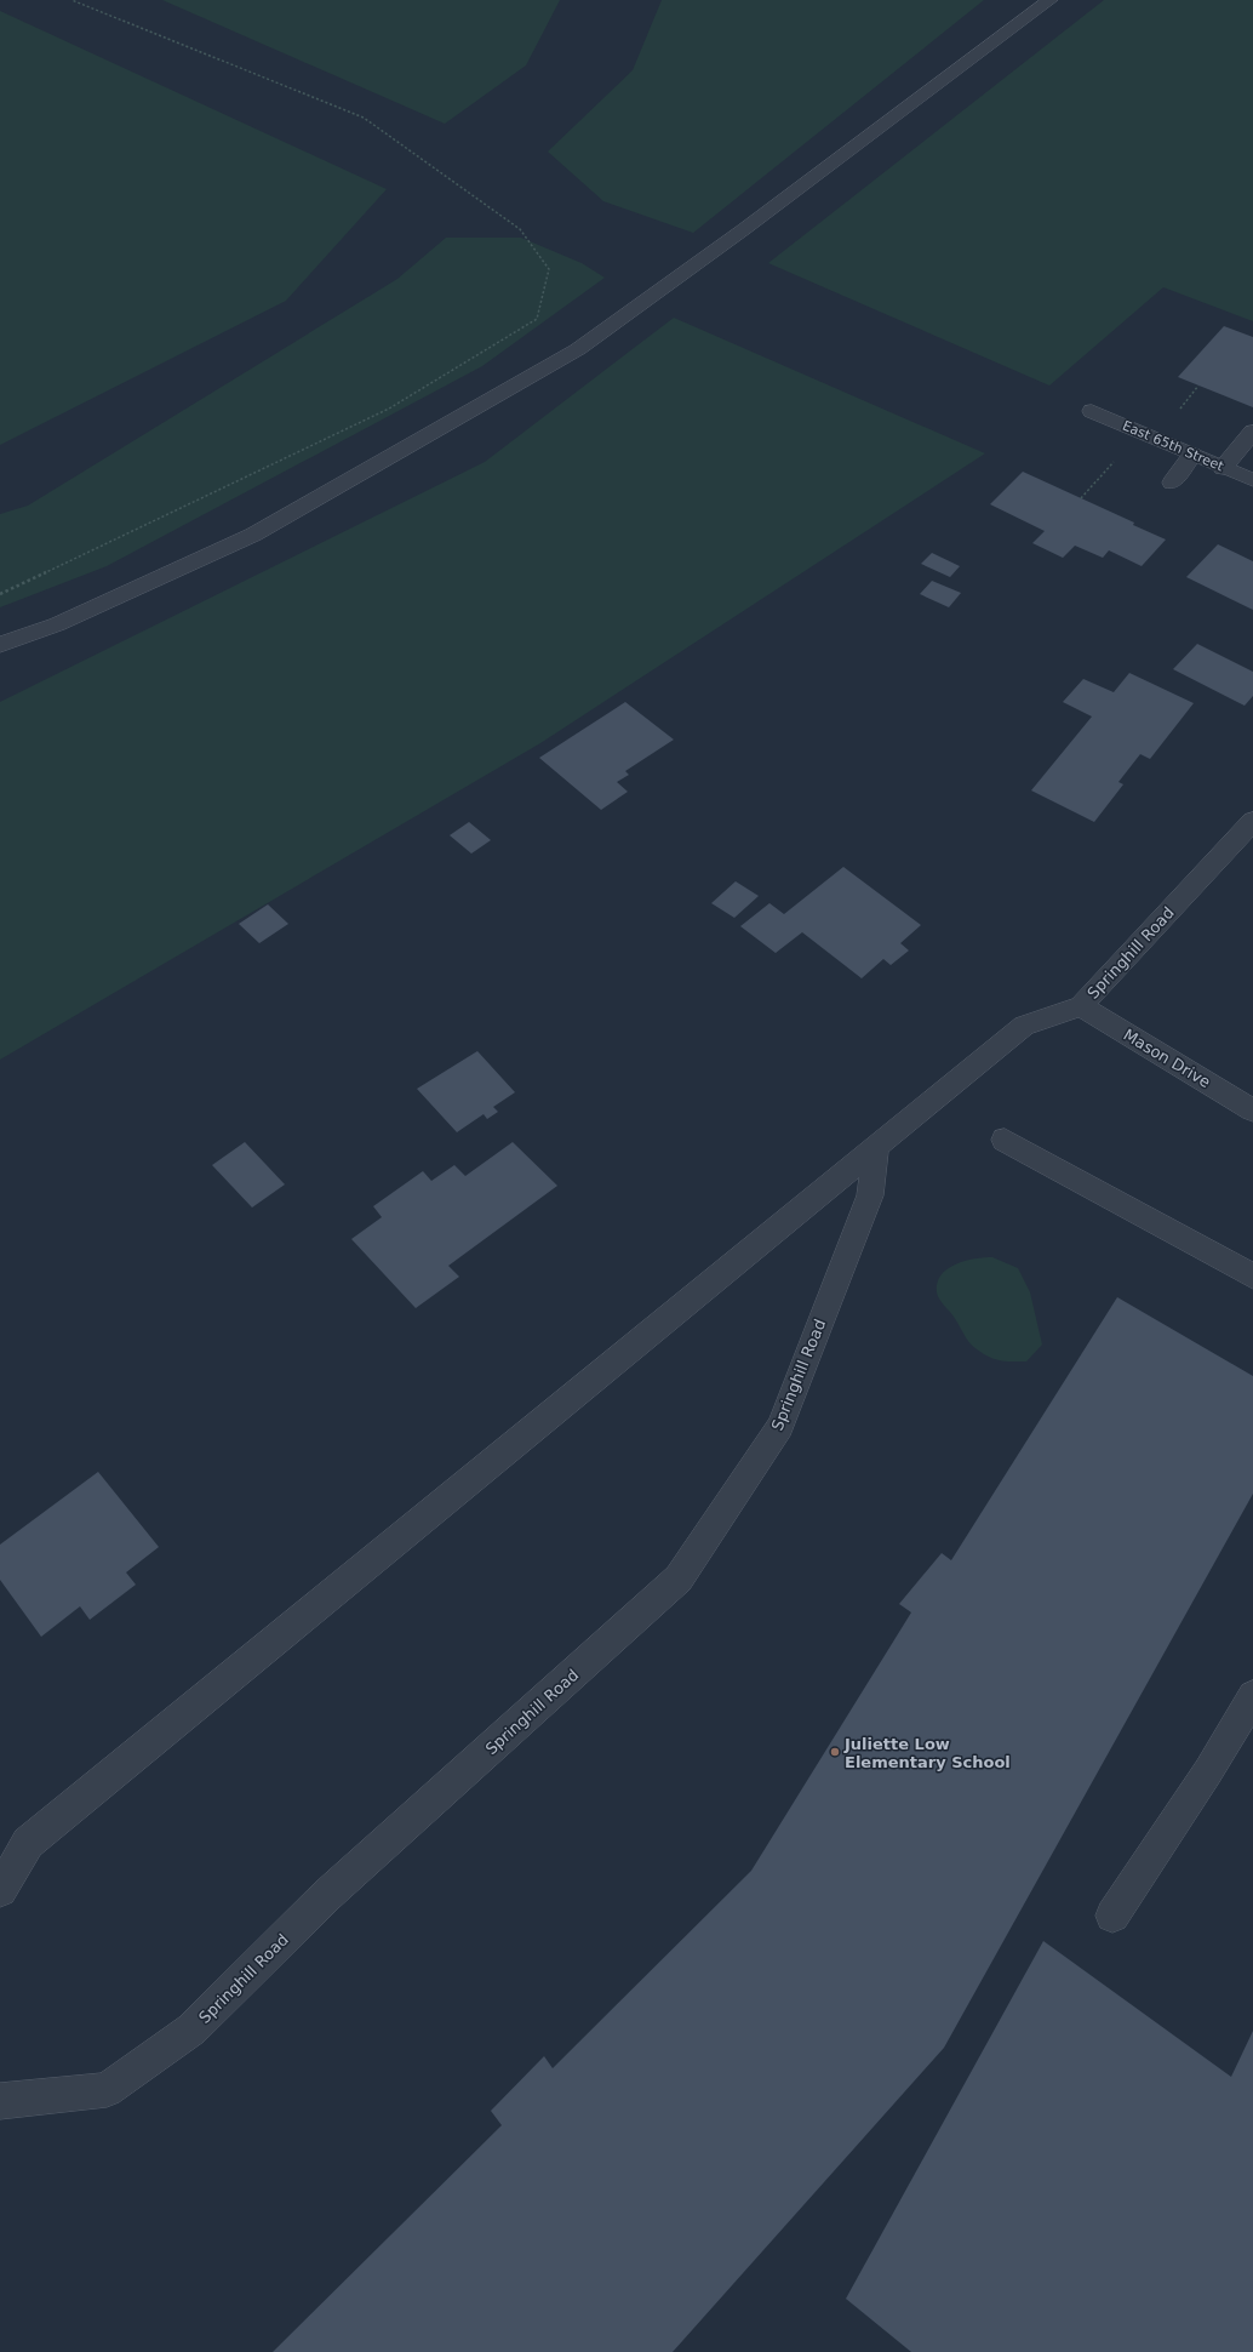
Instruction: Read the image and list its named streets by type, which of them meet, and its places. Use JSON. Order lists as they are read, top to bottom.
{
  "streets": {
    "street": ["East 65th Street", "Springhill Road", "Mason Drive"]
  },
  "crossings": [
    ["Springhill Road", "Mason Drive"]
  ],
  "places": ["Juliette Low Elementary School"]
}
